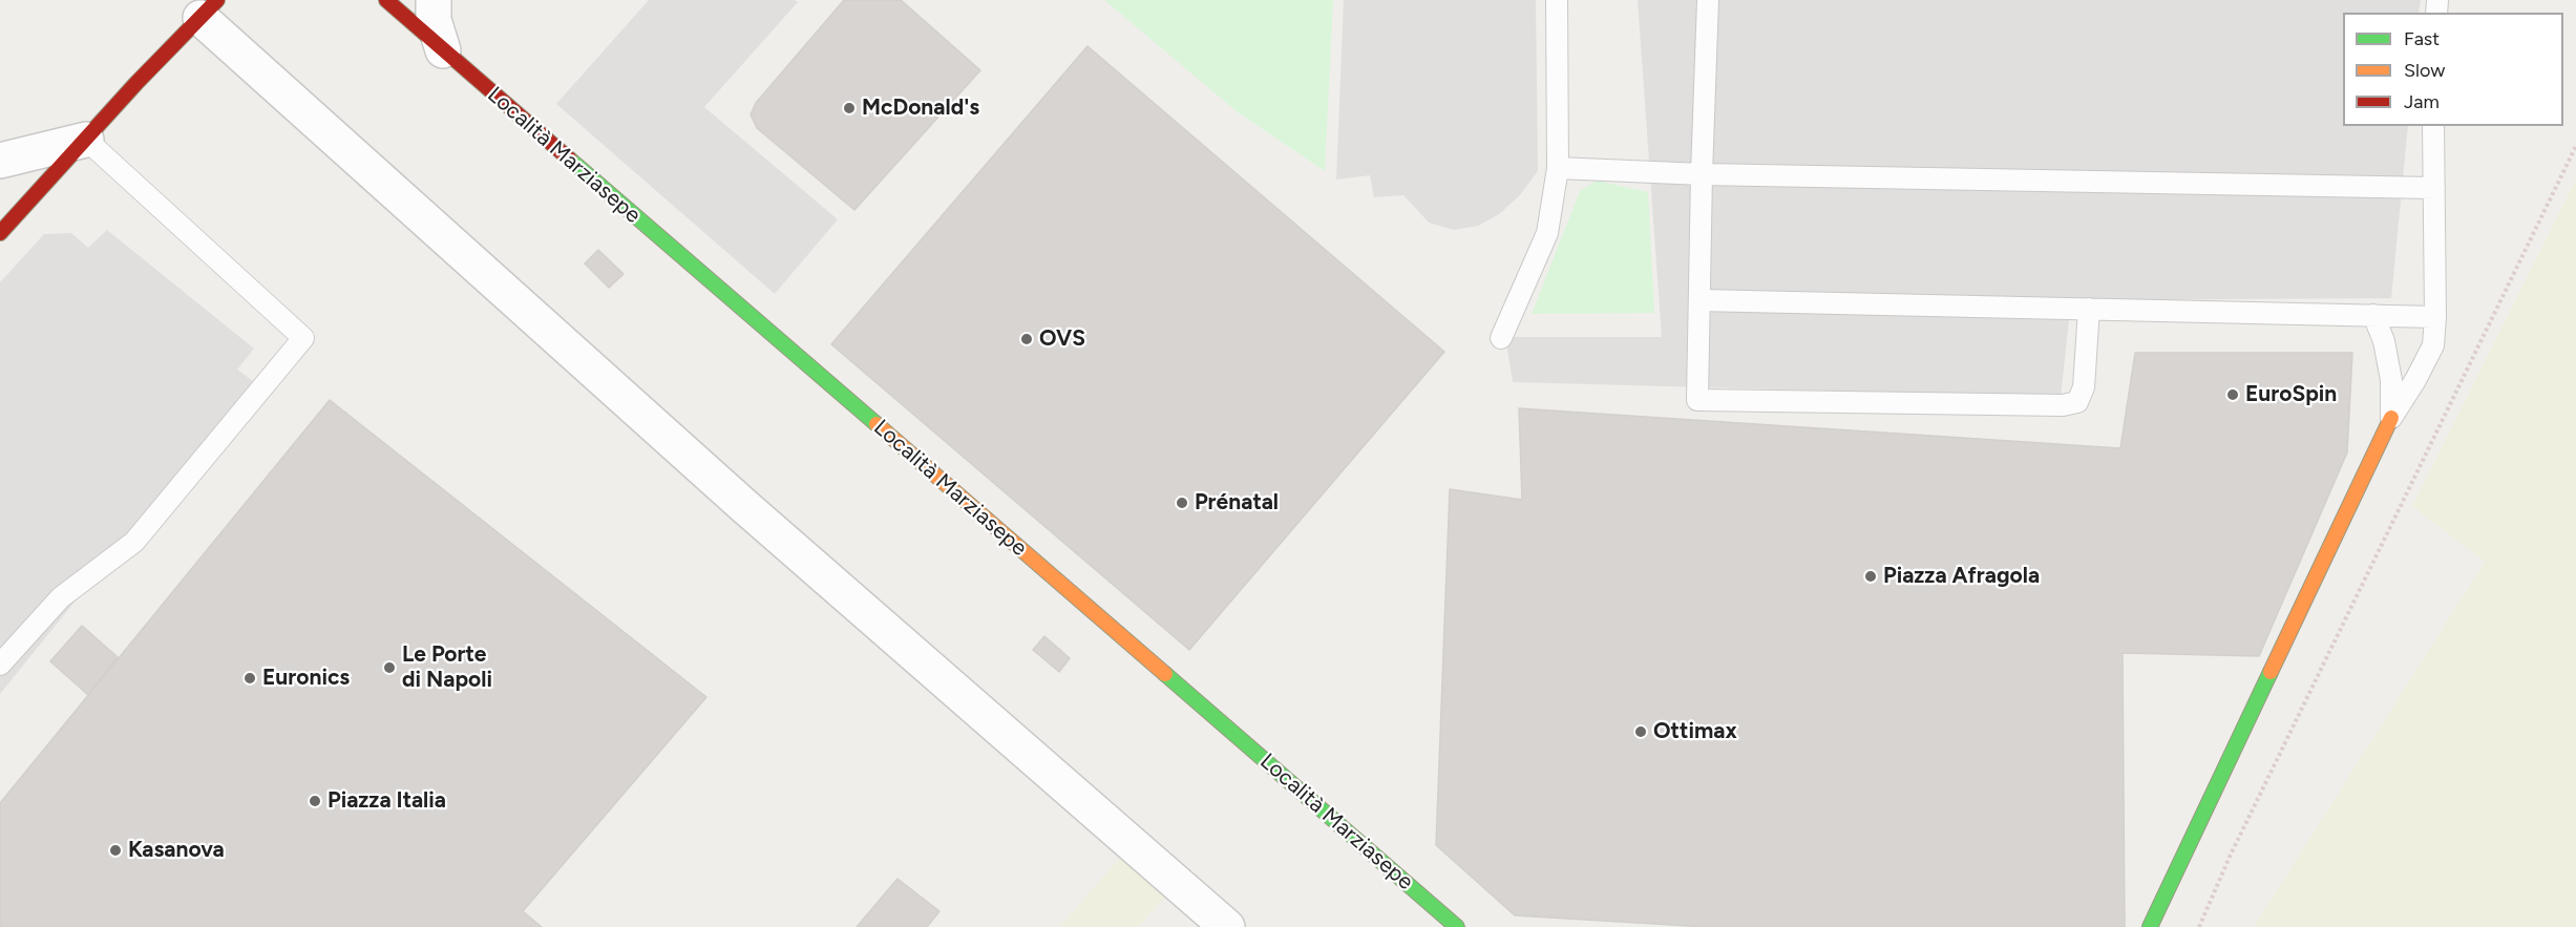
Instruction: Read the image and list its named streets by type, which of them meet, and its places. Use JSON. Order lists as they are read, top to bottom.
{
  "streets": {
    "street": ["Località Marziasepe"]
  },
  "places": [
    "McDonald's",
    "OVS",
    "EuroSpin",
    "Prénatal",
    "Piazza Afragola",
    "Le Porte di Napoli",
    "Euronics",
    "Ottimax",
    "Piazza Italia",
    "Kasanova"
  ],
  "legend": ["Fast", "Slow", "Jam"]
}
